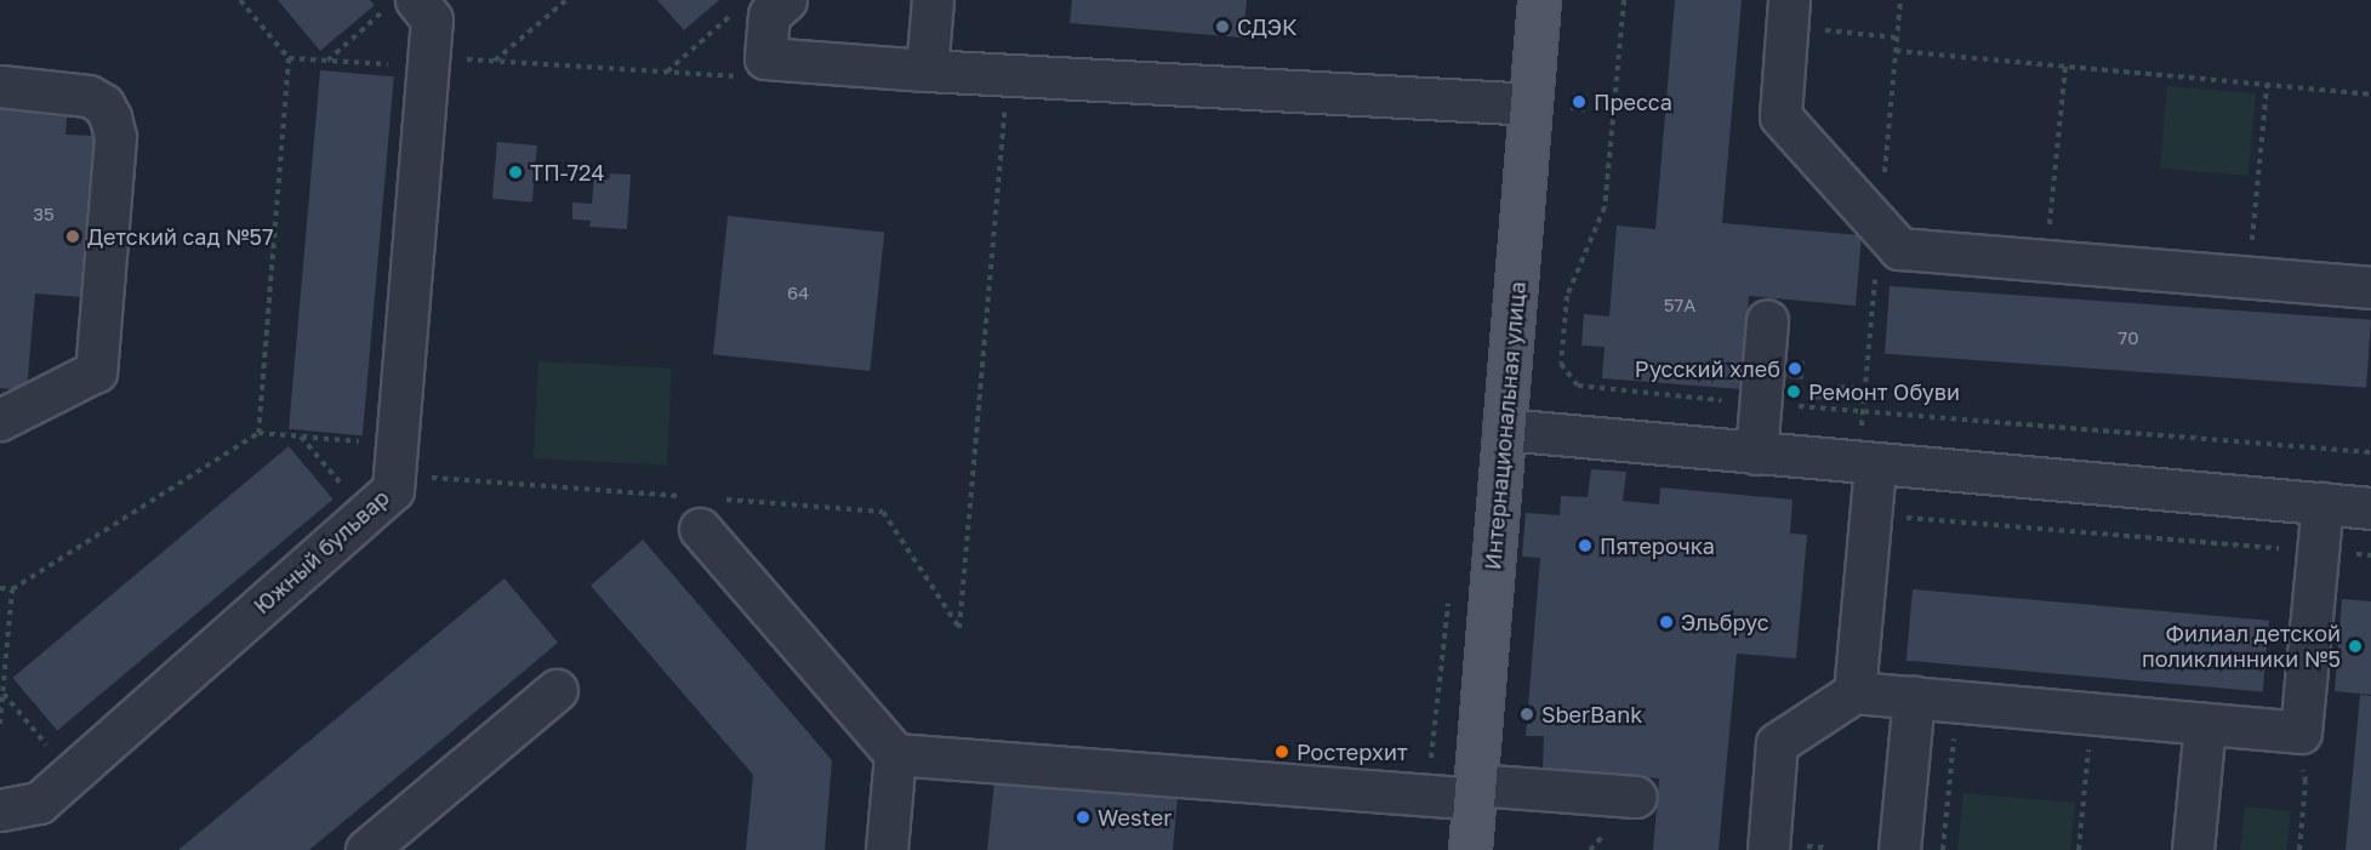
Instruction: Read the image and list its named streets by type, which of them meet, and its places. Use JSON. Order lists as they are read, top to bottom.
{
  "streets": {
    "main road": ["Интернациональная улица"],
    "street": ["Южный бульвар"]
  },
  "places": [
    "СДЭК",
    "Пресса",
    "ТП-724",
    "Детский сад №57",
    "Русский хлеб",
    "Ремонт Обуви",
    "Пятерочка",
    "Эльбрус",
    "Филиал детской поликлинники №5",
    "SberBank",
    "Ростерхит",
    "Wester"
  ],
  "house_numbers": [
    "35",
    "64",
    "57А",
    "70"
  ]
}
